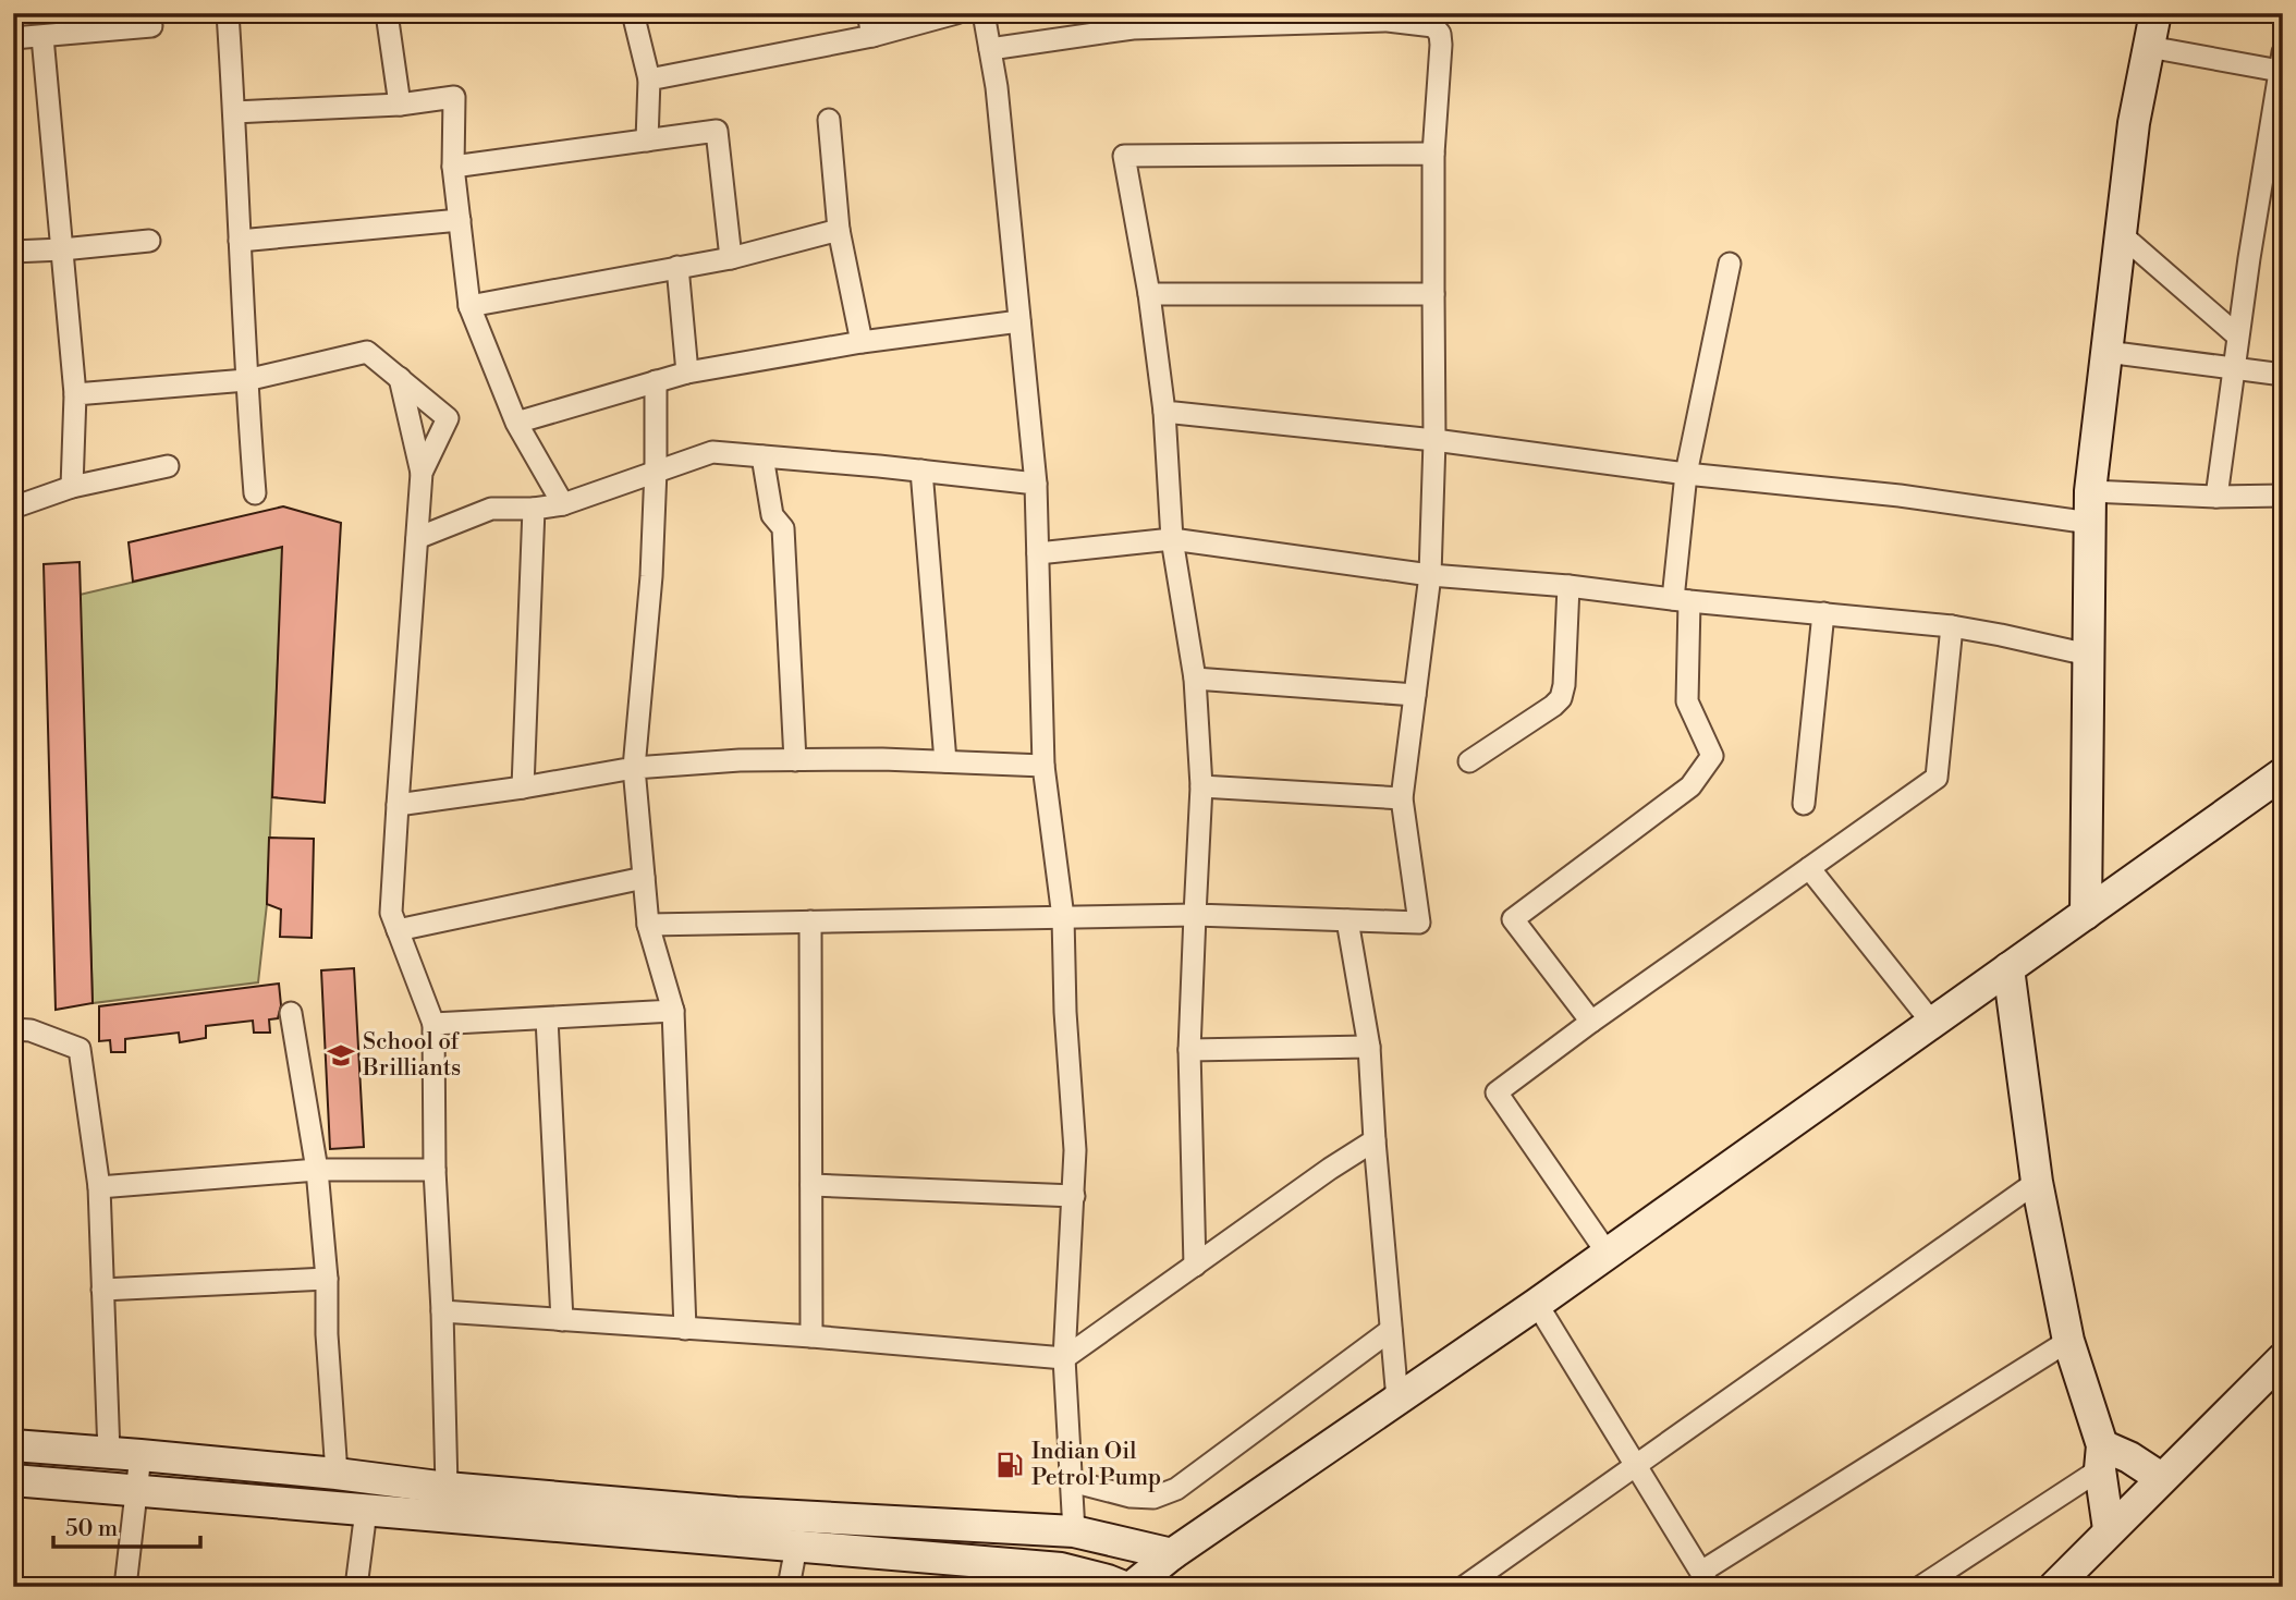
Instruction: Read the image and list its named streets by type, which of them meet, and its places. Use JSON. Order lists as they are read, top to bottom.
{
  "places": {
    "school or university": ["School of Brilliants"],
    "fuel station": ["Indian Oil Petrol Pump"]
  },
  "scale_bar": "50 m"
}
